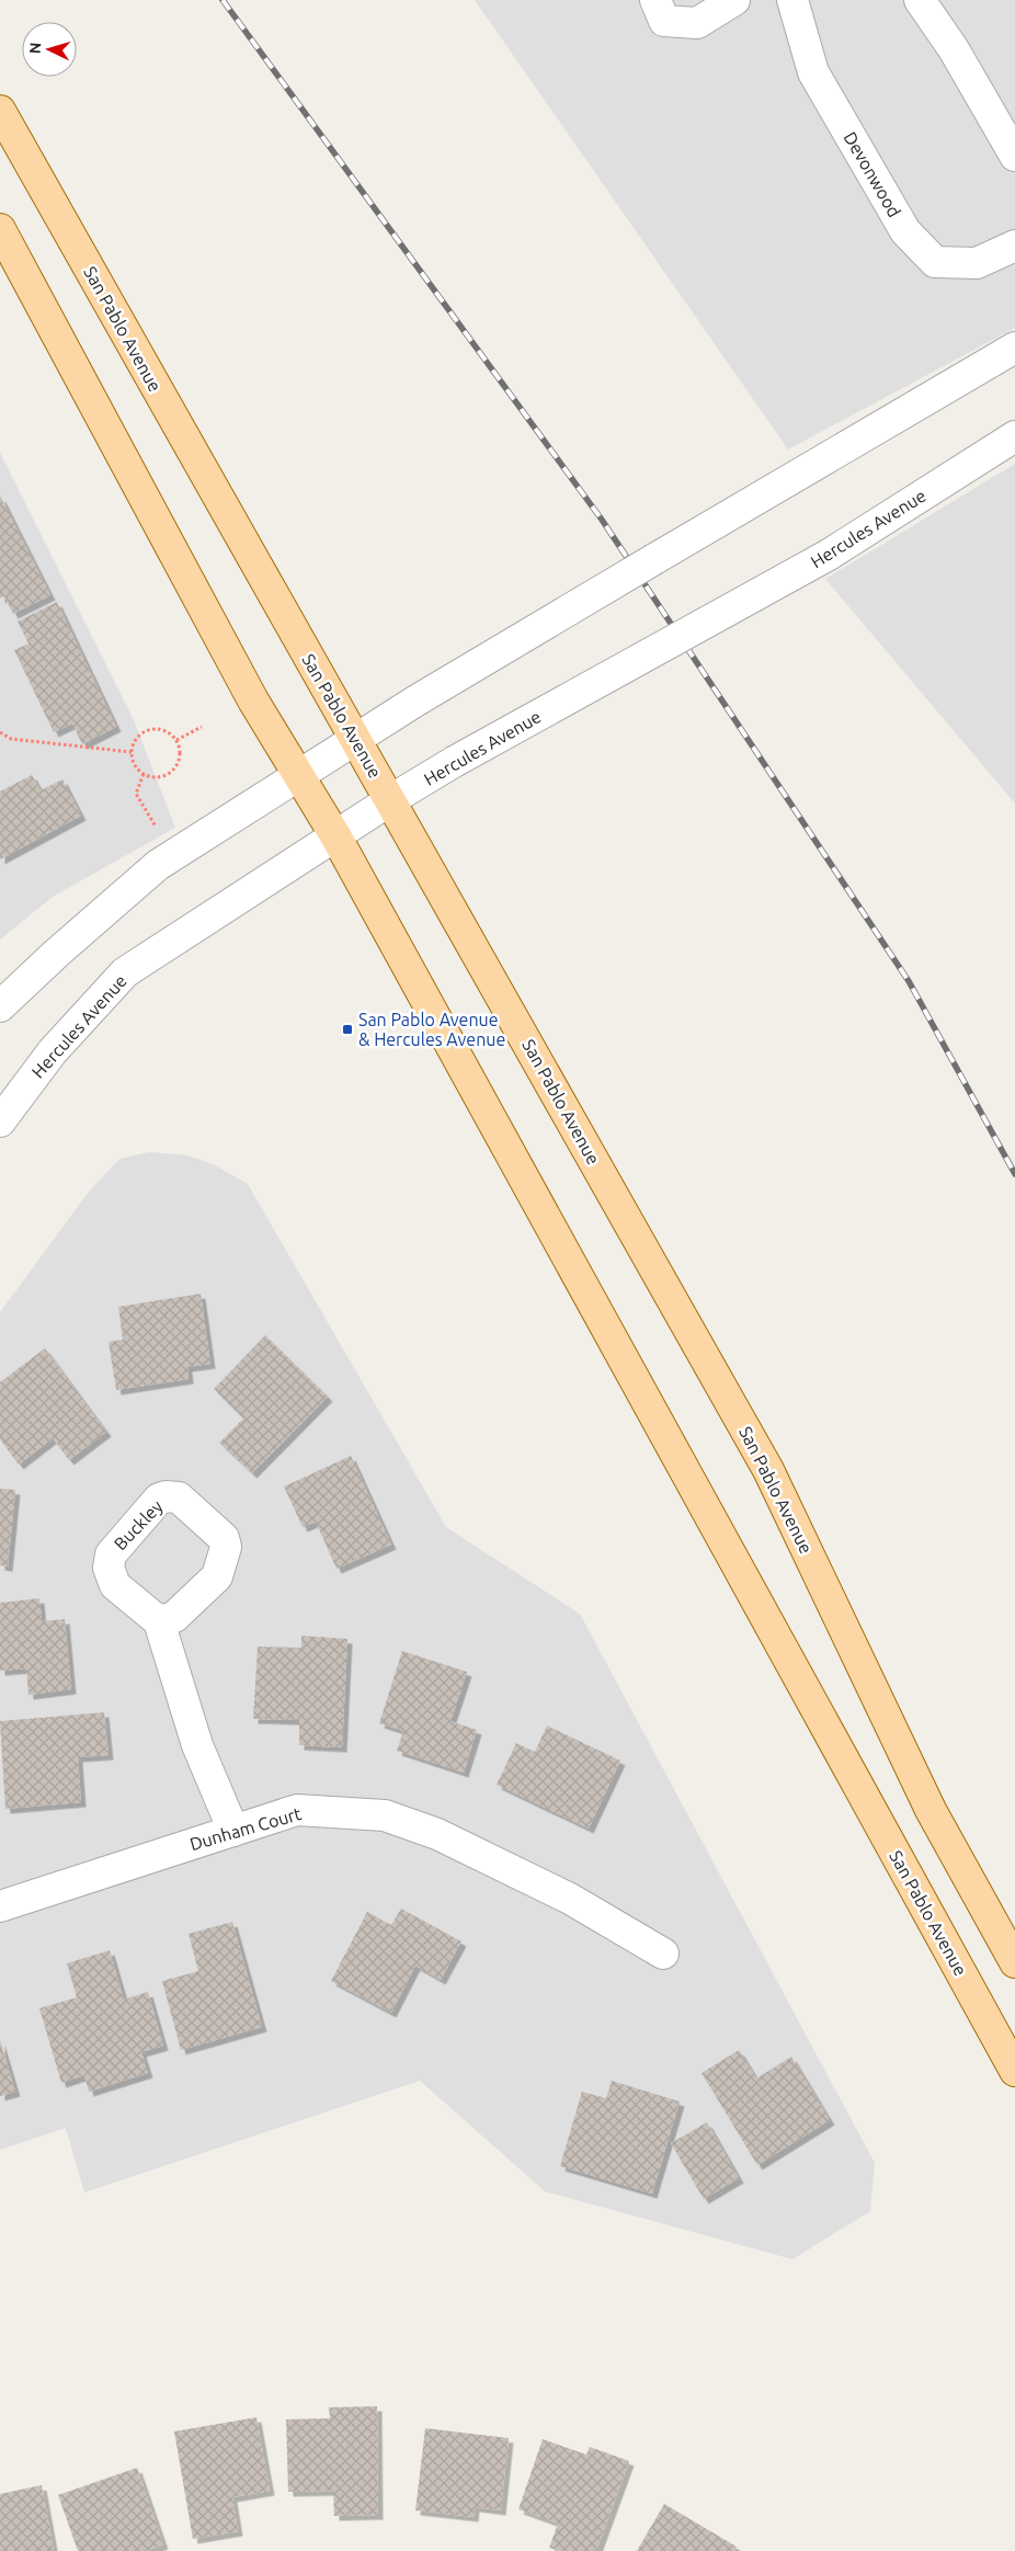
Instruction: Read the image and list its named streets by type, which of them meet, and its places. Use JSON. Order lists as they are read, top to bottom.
{
  "streets": {
    "main road": ["San Pablo Avenue"],
    "street": ["Devonwood", "Hercules Avenue", "Dunham Court"]
  },
  "crossings": [
    ["San Pablo Avenue", "Hercules Avenue"]
  ],
  "places": {
    "transit": ["San Pablo Avenue & Hercules Avenue"]
  },
  "north": "left"
}
